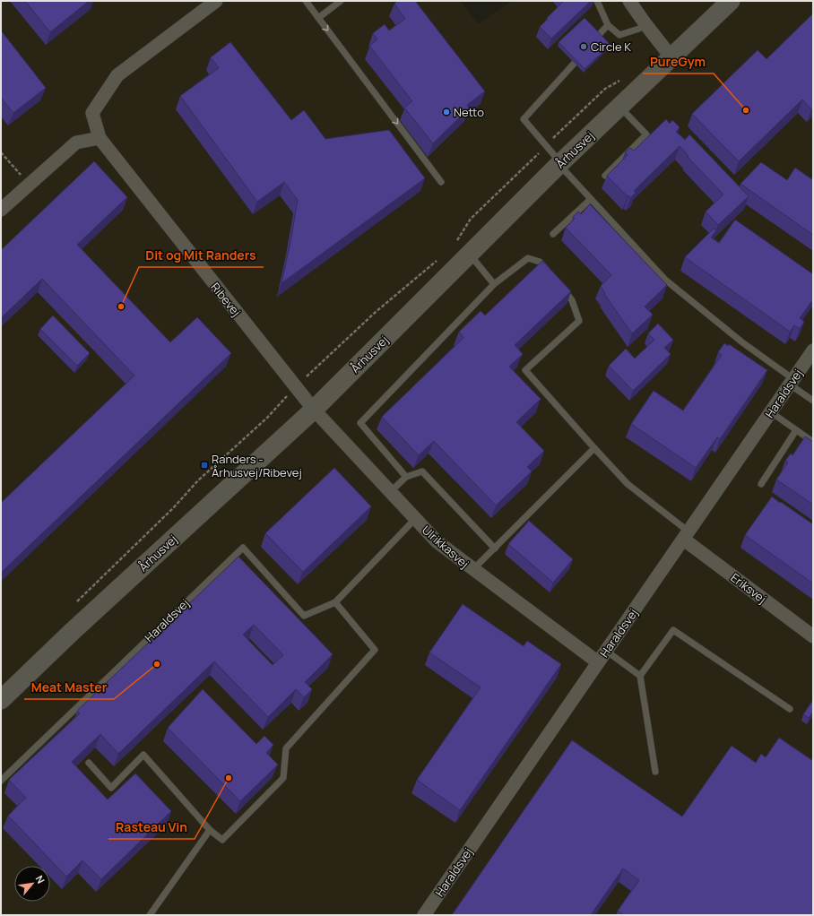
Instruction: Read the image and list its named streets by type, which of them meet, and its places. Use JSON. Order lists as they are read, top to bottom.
{
  "streets": {
    "main road": ["Århusvej"],
    "street": [
      "Ribevej",
      "Haraldsvej",
      "Ulrikkasvej",
      "Eriksvej"
    ]
  },
  "crossings": [
    ["Århusvej", "Ribevej"],
    ["Århusvej", "Ulrikkasvej"],
    ["Ribevej", "Ulrikkasvej"],
    ["Haraldsvej", "Ulrikkasvej"],
    ["Haraldsvej", "Eriksvej"]
  ],
  "places": {
    "other": [
      "Circle K",
      "PureGym",
      "Netto",
      "Dit og Mit Randers",
      "Meat Master",
      "Rasteau Vin"
    ],
    "transit": ["Randers - Århusvej/Ribevej"]
  },
  "north": "top right"
}
